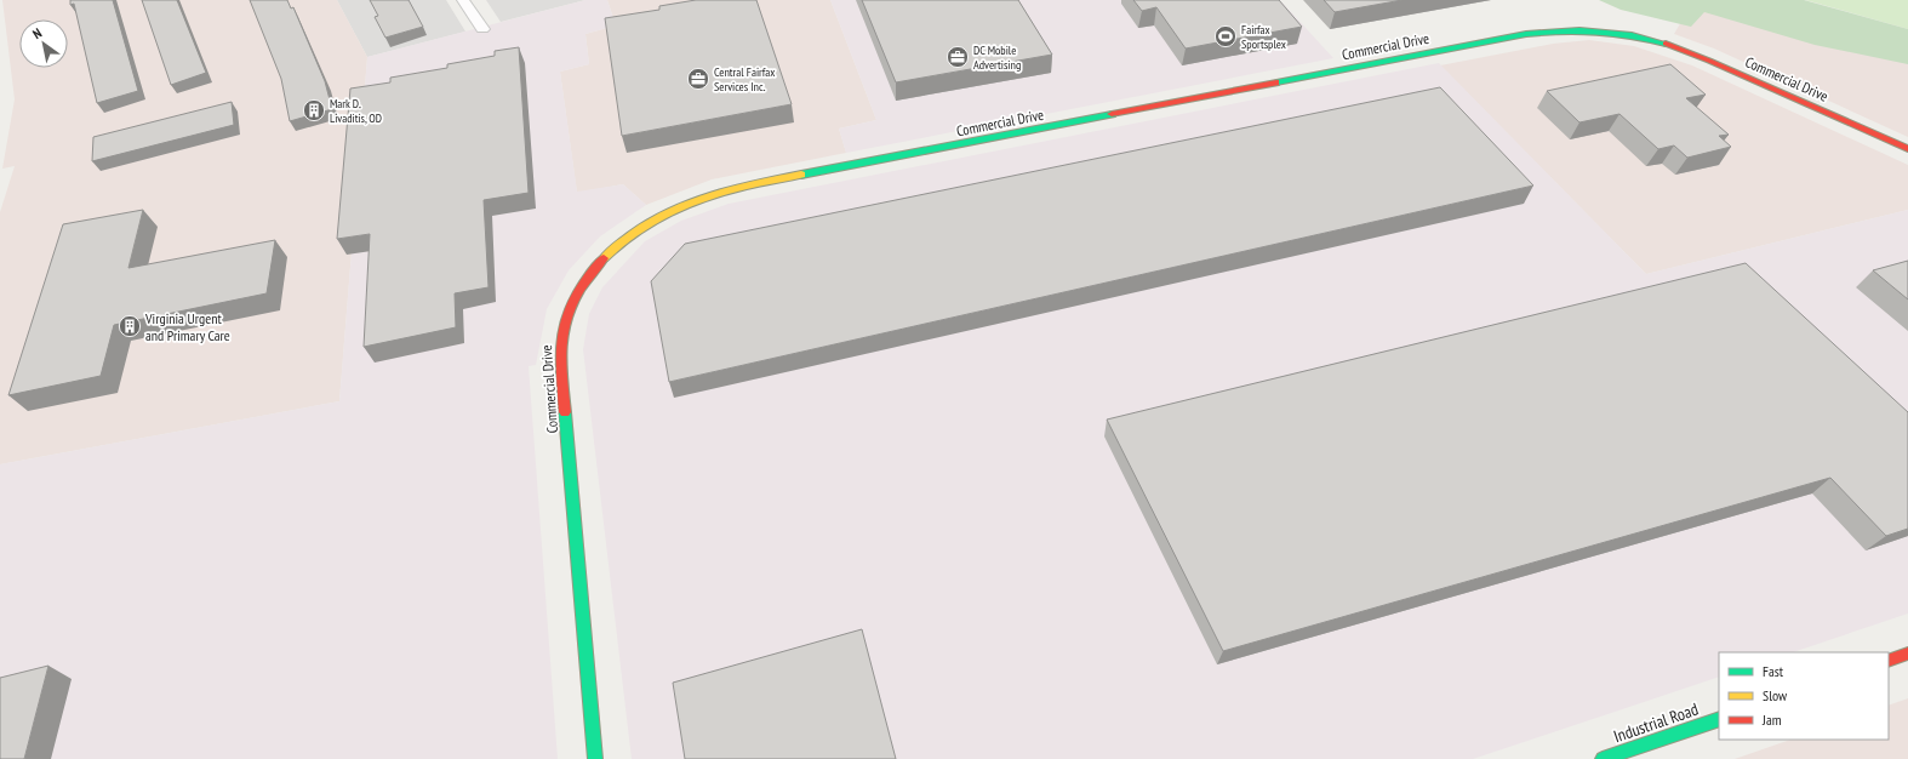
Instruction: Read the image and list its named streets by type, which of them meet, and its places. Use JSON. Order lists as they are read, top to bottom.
{
  "streets": {
    "street": ["Commercial Drive", "Industrial Road"]
  },
  "places": {
    "sports": ["Fairfax Sportsplex"],
    "office": ["DC Mobile Advertising", "Central Fairfax Services Inc."],
    "building": ["Mark D. Livaditis, OD", "Virginia Urgent and Primary Care"]
  },
  "legend": ["Fast", "Slow", "Jam"],
  "north": "top left"
}
